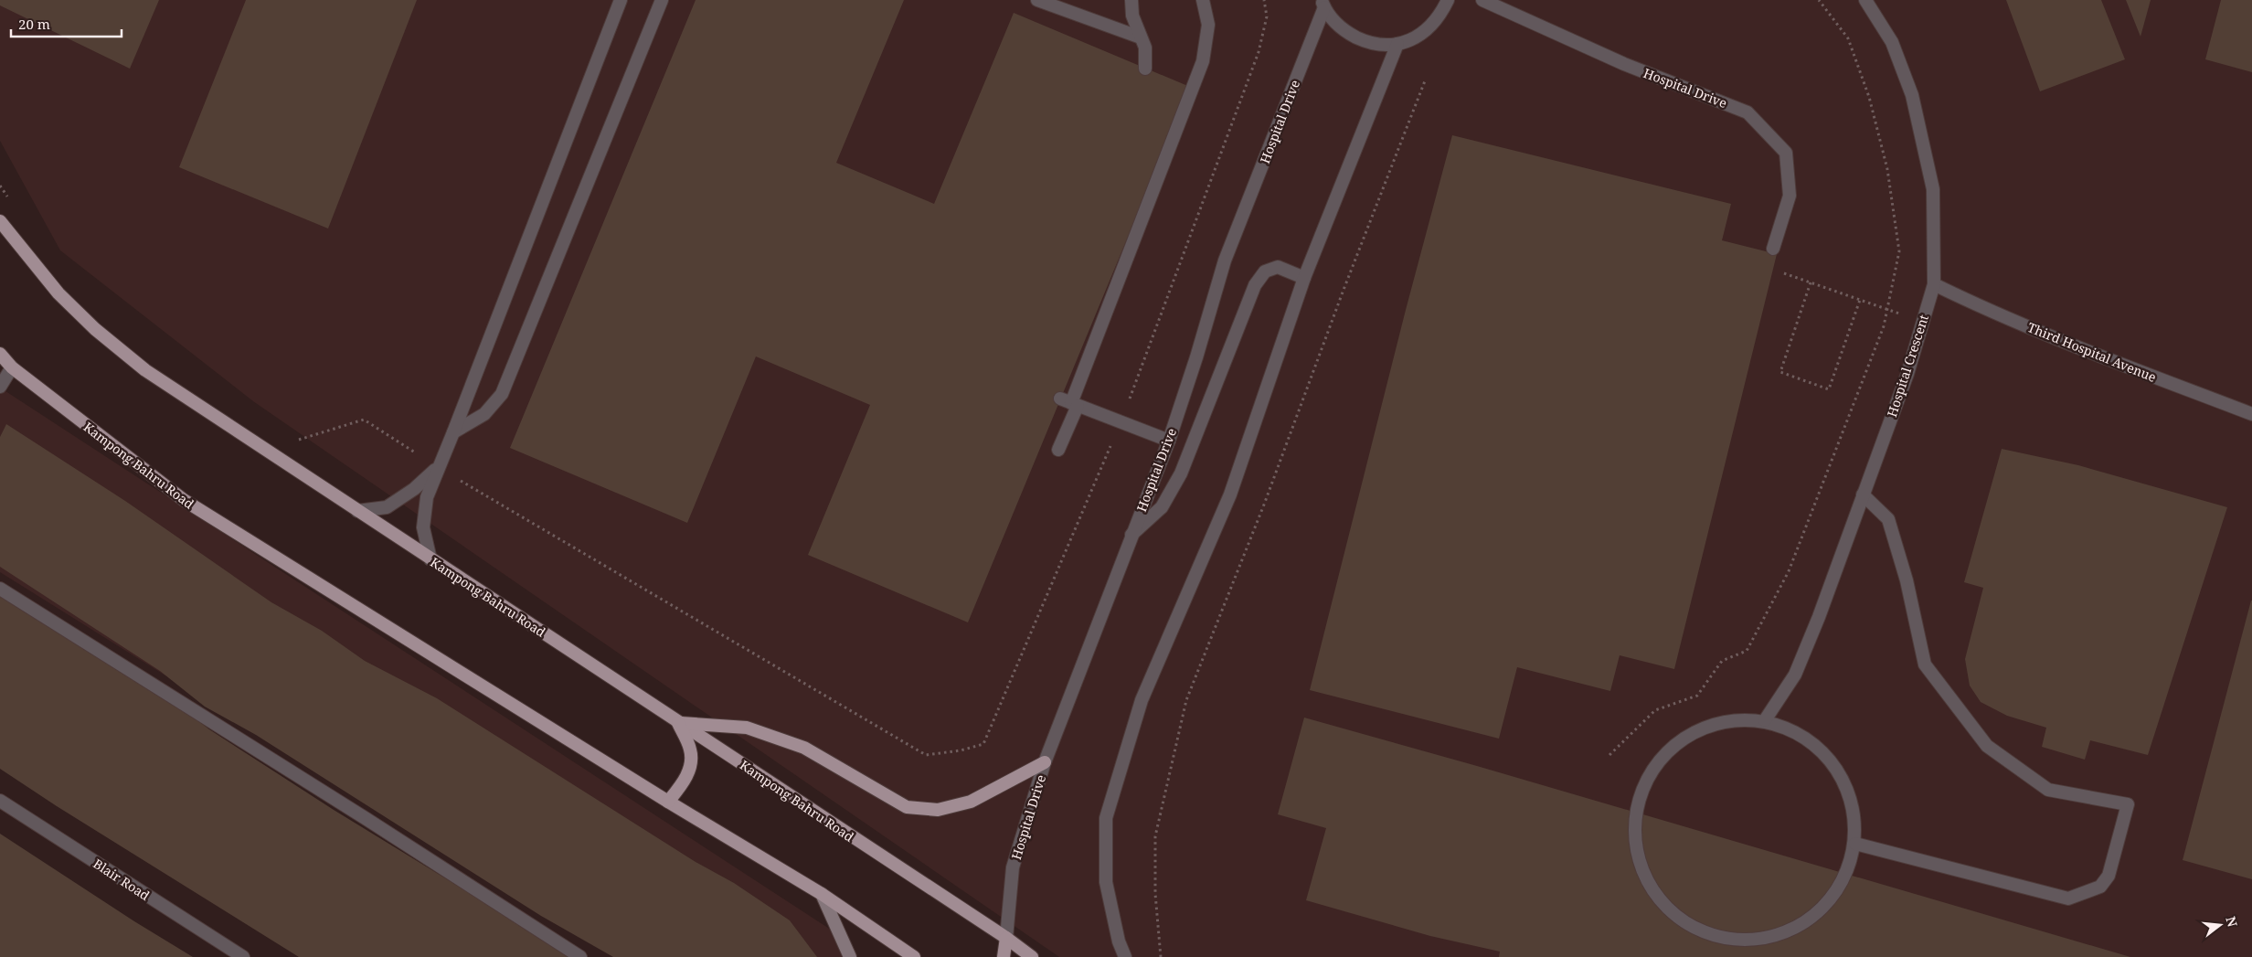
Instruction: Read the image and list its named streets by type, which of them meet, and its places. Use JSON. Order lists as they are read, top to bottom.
{
  "streets": {
    "main road": ["Kampong Bahru Road"],
    "street": [
      "Hospital Drive",
      "Third Hospital Avenue",
      "Hospital Crescent",
      "Blair Road"
    ]
  },
  "crossings": [
    ["Hospital Drive", "Kampong Bahru Road"],
    ["Third Hospital Avenue", "Hospital Crescent"]
  ],
  "scale_bar": "20 m",
  "north": "right"
}
